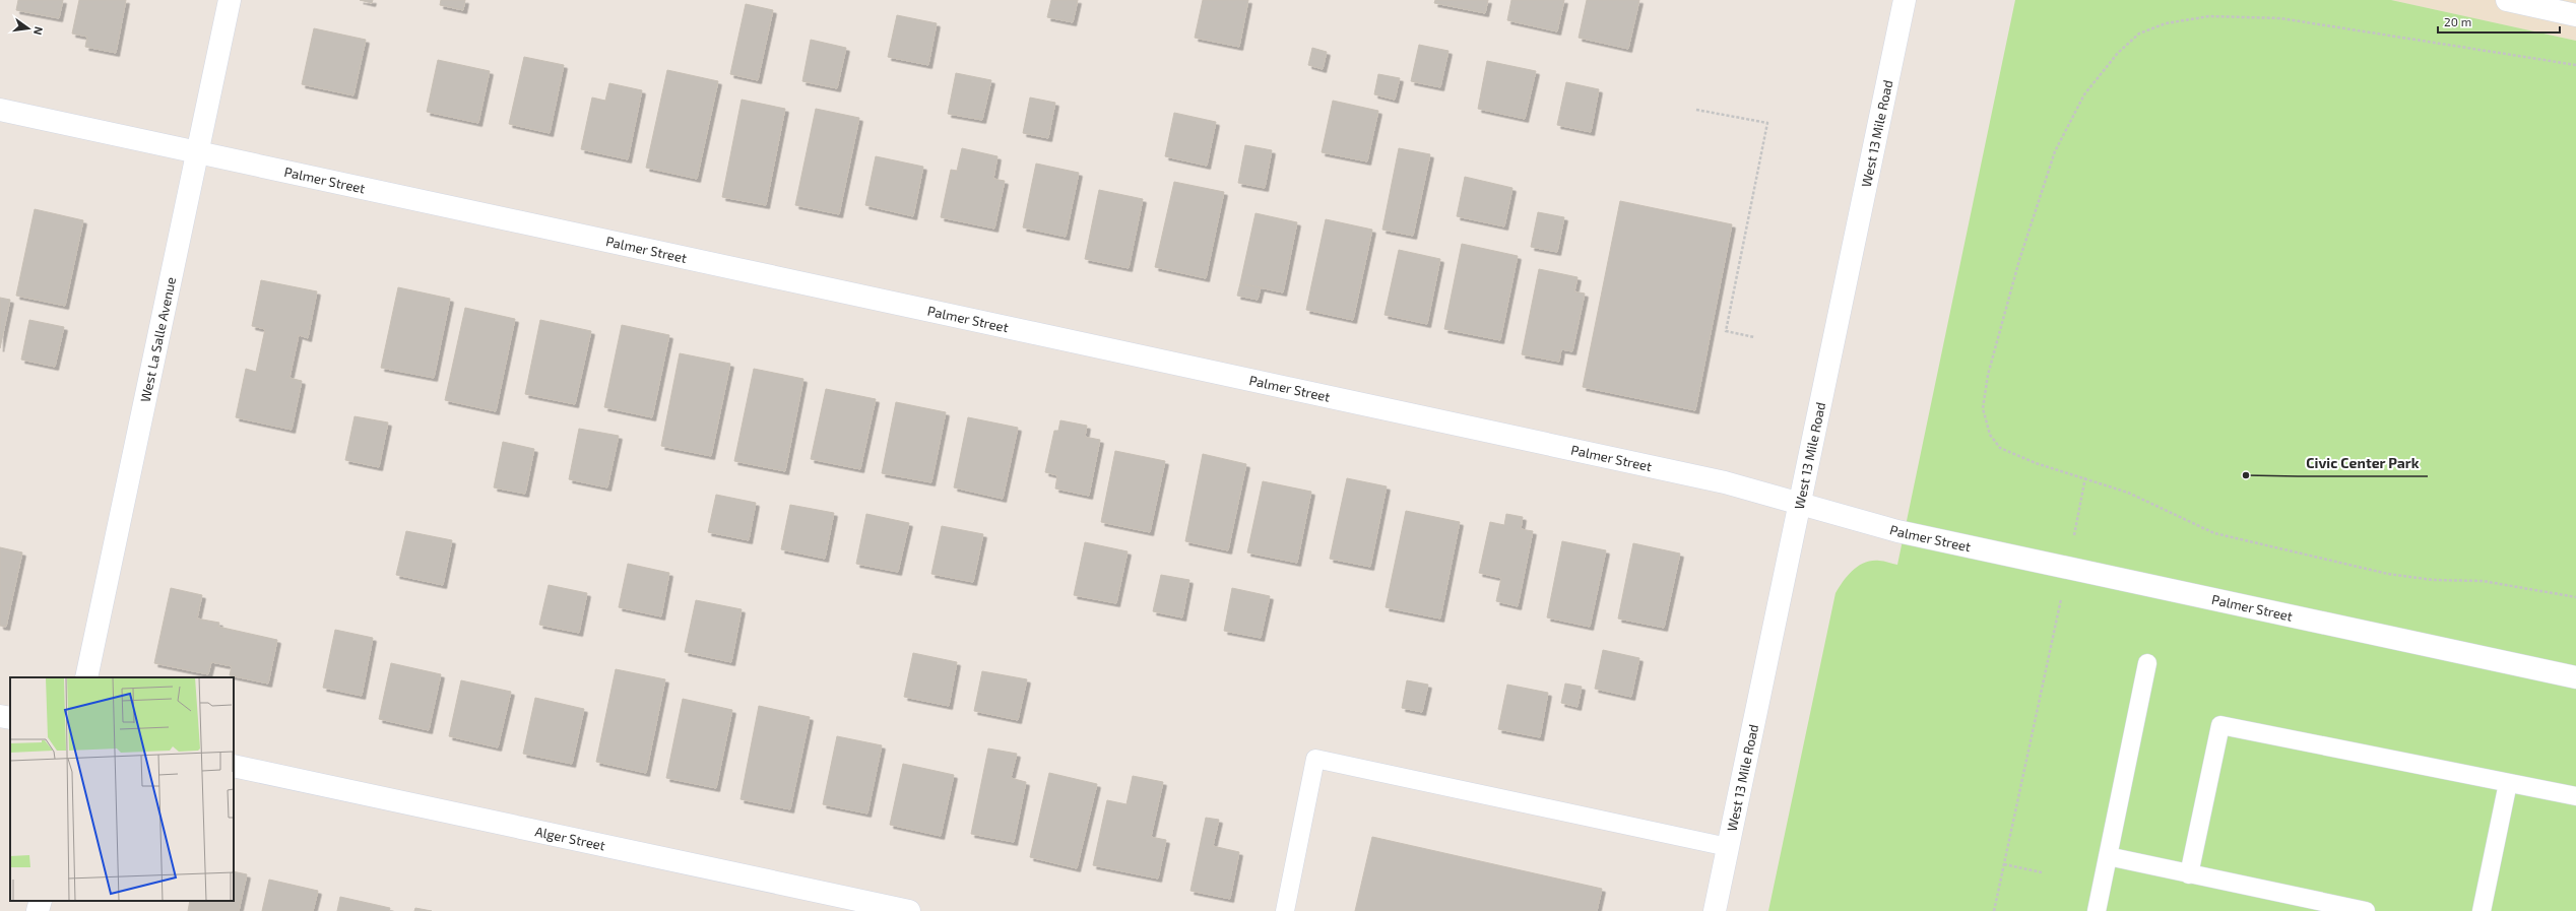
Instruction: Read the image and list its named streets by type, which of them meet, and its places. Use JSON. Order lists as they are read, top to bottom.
{
  "streets": {
    "street": [
      "West 13 Mile Road",
      "Palmer Street",
      "West La Salle Avenue",
      "Alger Street"
    ]
  },
  "crossings": [
    ["West 13 Mile Road", "Palmer Street"],
    ["Palmer Street", "West La Salle Avenue"]
  ],
  "places": ["Civic Center Park"],
  "scale_bar": "20 m",
  "north": "right"
}
